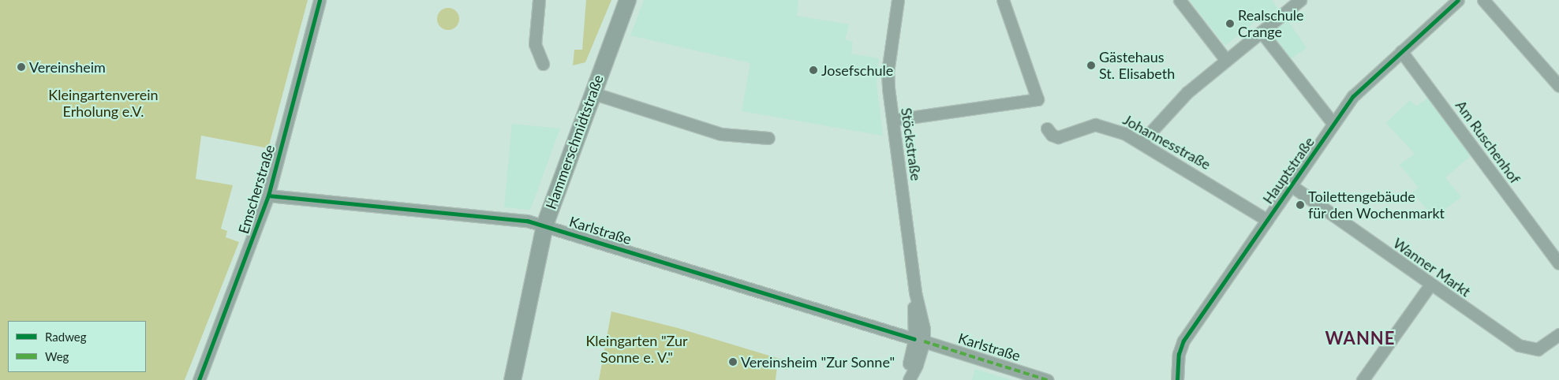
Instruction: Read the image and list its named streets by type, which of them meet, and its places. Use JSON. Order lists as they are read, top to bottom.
{
  "streets": {
    "main road": ["Hammerschmidtstraße"],
    "street": [
      "Johannesstraße",
      "Am Ruschenhof",
      "Stöckstraße",
      "Hauptstraße",
      "Emscherstraße",
      "Karlstraße",
      "Wanner Markt"
    ]
  },
  "crossings": [
    ["Hammerschmidtstraße", "Karlstraße"],
    ["Johannesstraße", "Hauptstraße"],
    ["Am Ruschenhof", "Hauptstraße"],
    ["Stöckstraße", "Karlstraße"],
    ["Hauptstraße", "Wanner Markt"],
    ["Emscherstraße", "Karlstraße"]
  ],
  "districts": ["WANNE"],
  "parks": ["Kleingartenverein Erholung e.V.", "Kleingarten \"Zur Sonne e. V.\""],
  "places": [
    "Realschule Crange",
    "Gästehaus St. Elisabeth",
    "Vereinsheim",
    "Josefschule",
    "Toilettengebäude für den Wochenmarkt",
    "Vereinsheim \"Zur Sonne\""
  ],
  "legend": ["Radweg", "Weg"]
}
